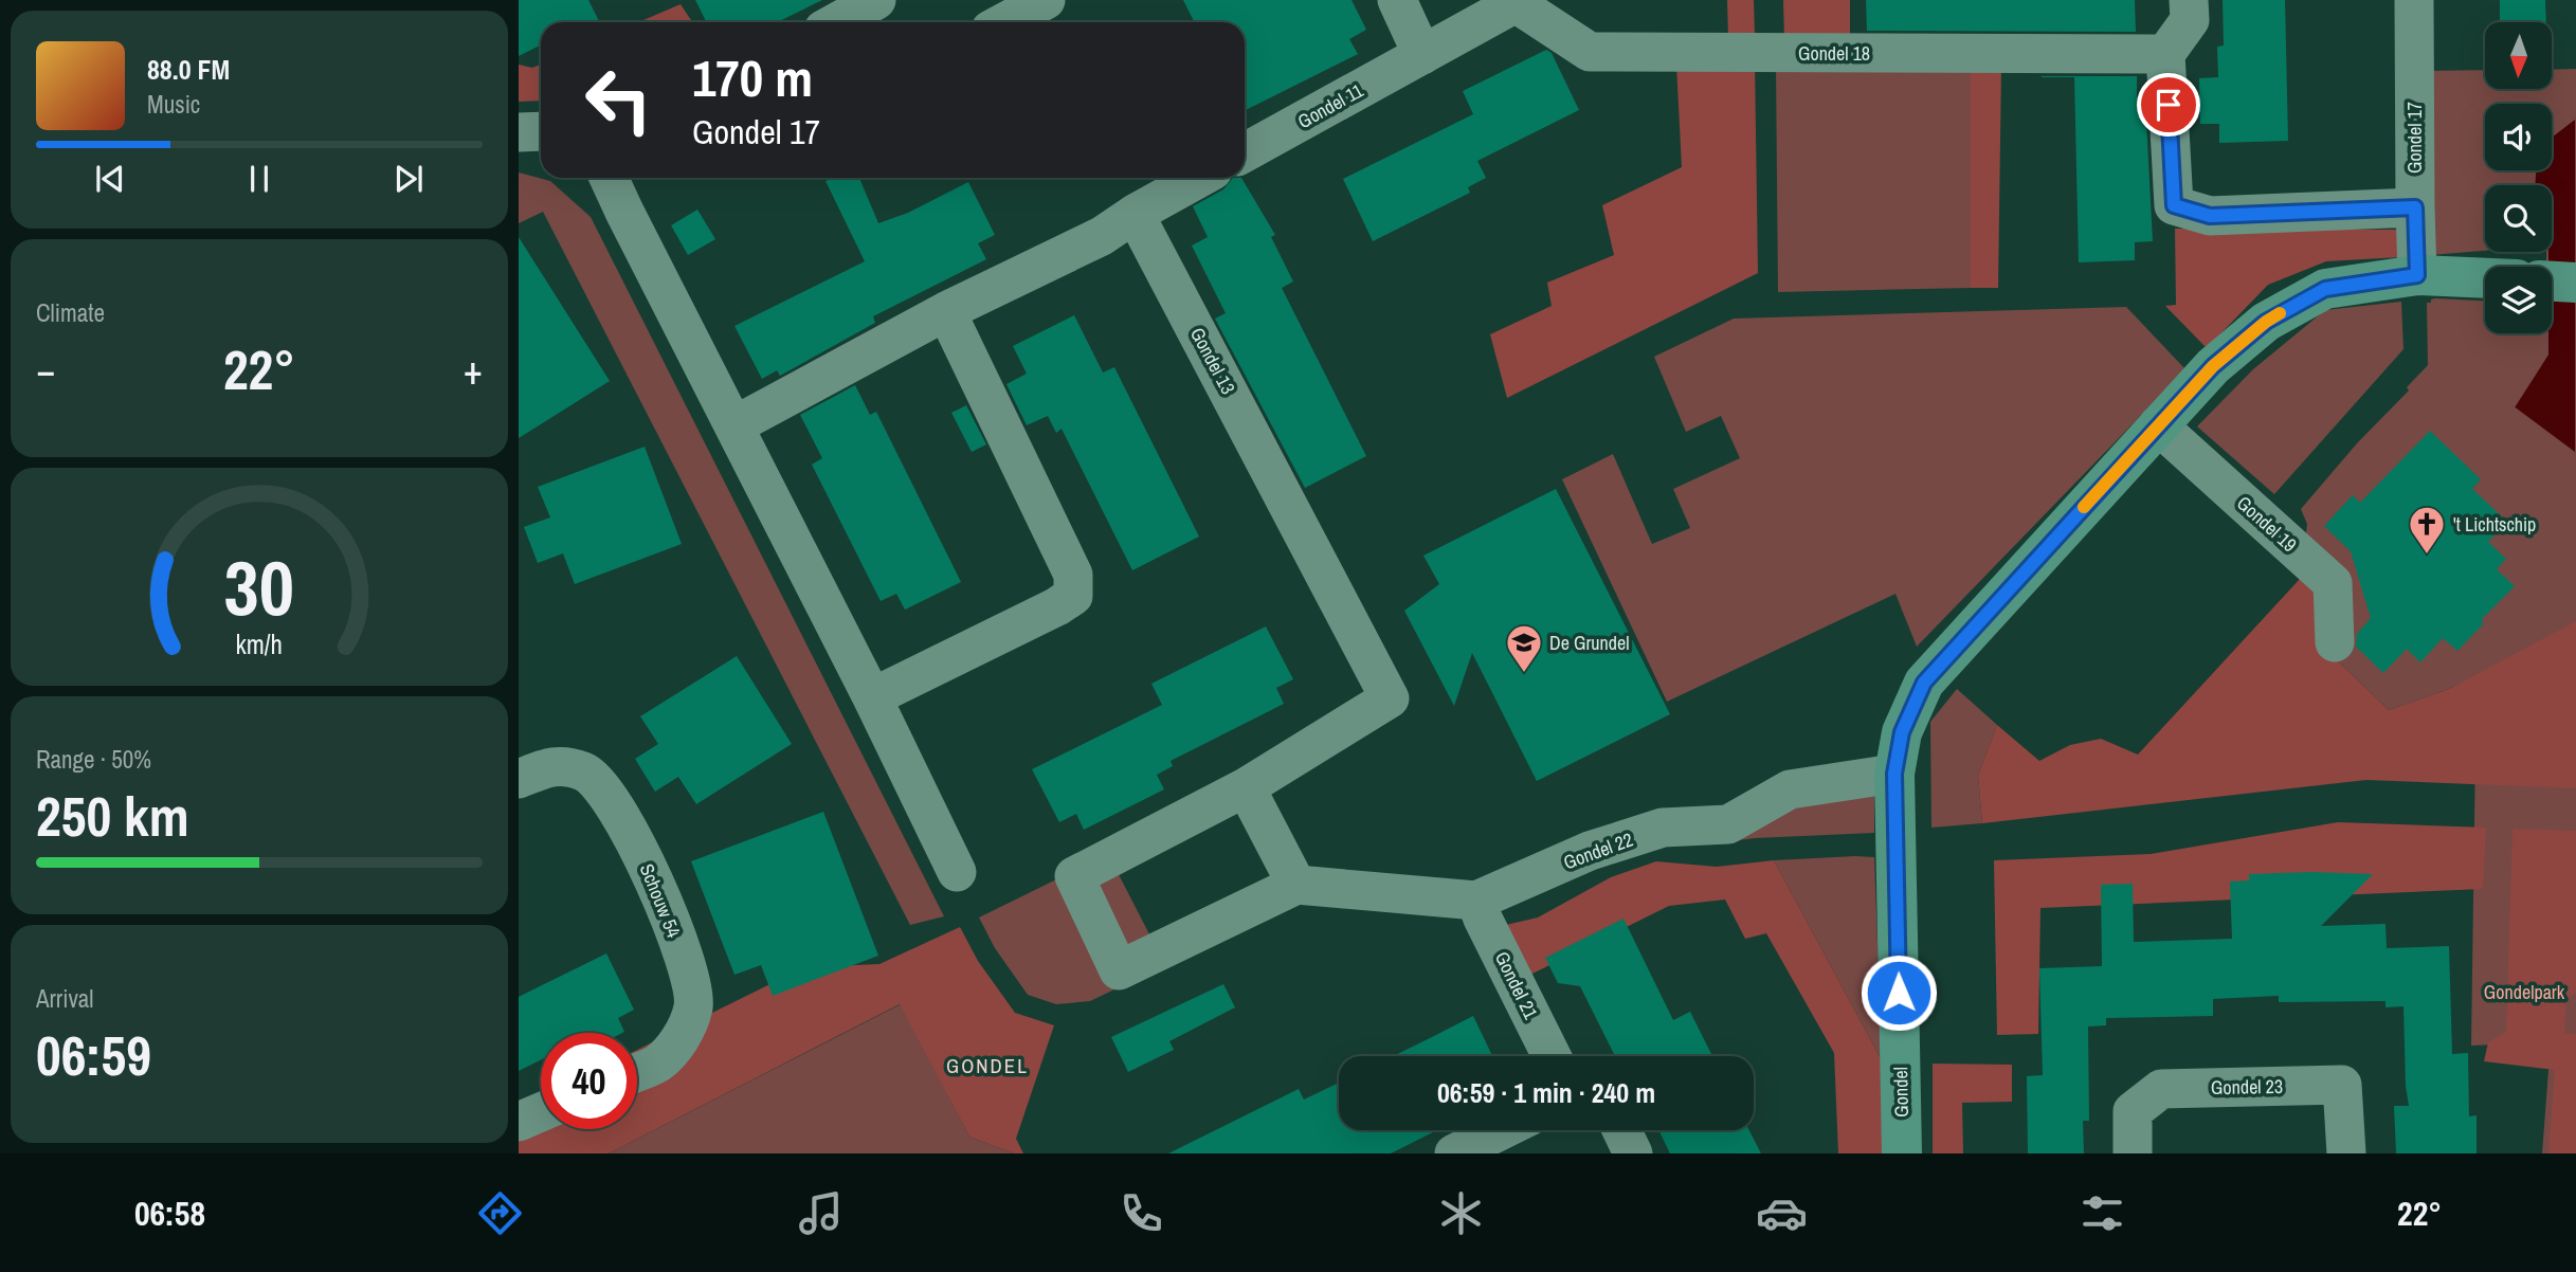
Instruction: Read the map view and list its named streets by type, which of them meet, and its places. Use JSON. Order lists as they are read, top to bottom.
{
  "streets": {
    "street": [
      "Gondel 18",
      "Gondel 11",
      "Gondel 17",
      "Gondel 13",
      "Gondel 19",
      "Gondel 22",
      "Schouw 54",
      "Gondel 21",
      "Gondel 23",
      "Gondel"
    ]
  },
  "crossings": [
    ["Gondel 18", "Gondel 11"],
    ["Gondel 17", "Gondel"],
    ["Gondel 19", "Gondel"],
    ["Gondel 22", "Gondel 21"],
    ["Gondel 22", "Gondel"]
  ],
  "districts": ["GONDEL"],
  "parks": ["Gondelpark"],
  "places": {
    "church": ["'t Lichtschip"],
    "school or university": ["De Grundel"]
  },
  "north": "bottom",
  "page": {
    "turn": ["170 m", "Gondel 17"],
    "song": ["88.0 FM", "Music"],
    "tile": [
      "Climate",
      ["Range · 50%", "250 km"],
      ["Arrival", "06:59"]
    ],
    "heat": ["−", "22°", "+"],
    "limit": "40",
    "trip": "06:59 · 1 min · 240 m",
    "tabs": ["06:58", "22°"],
    "gauge": ["30", "km/h"]
  }
}
